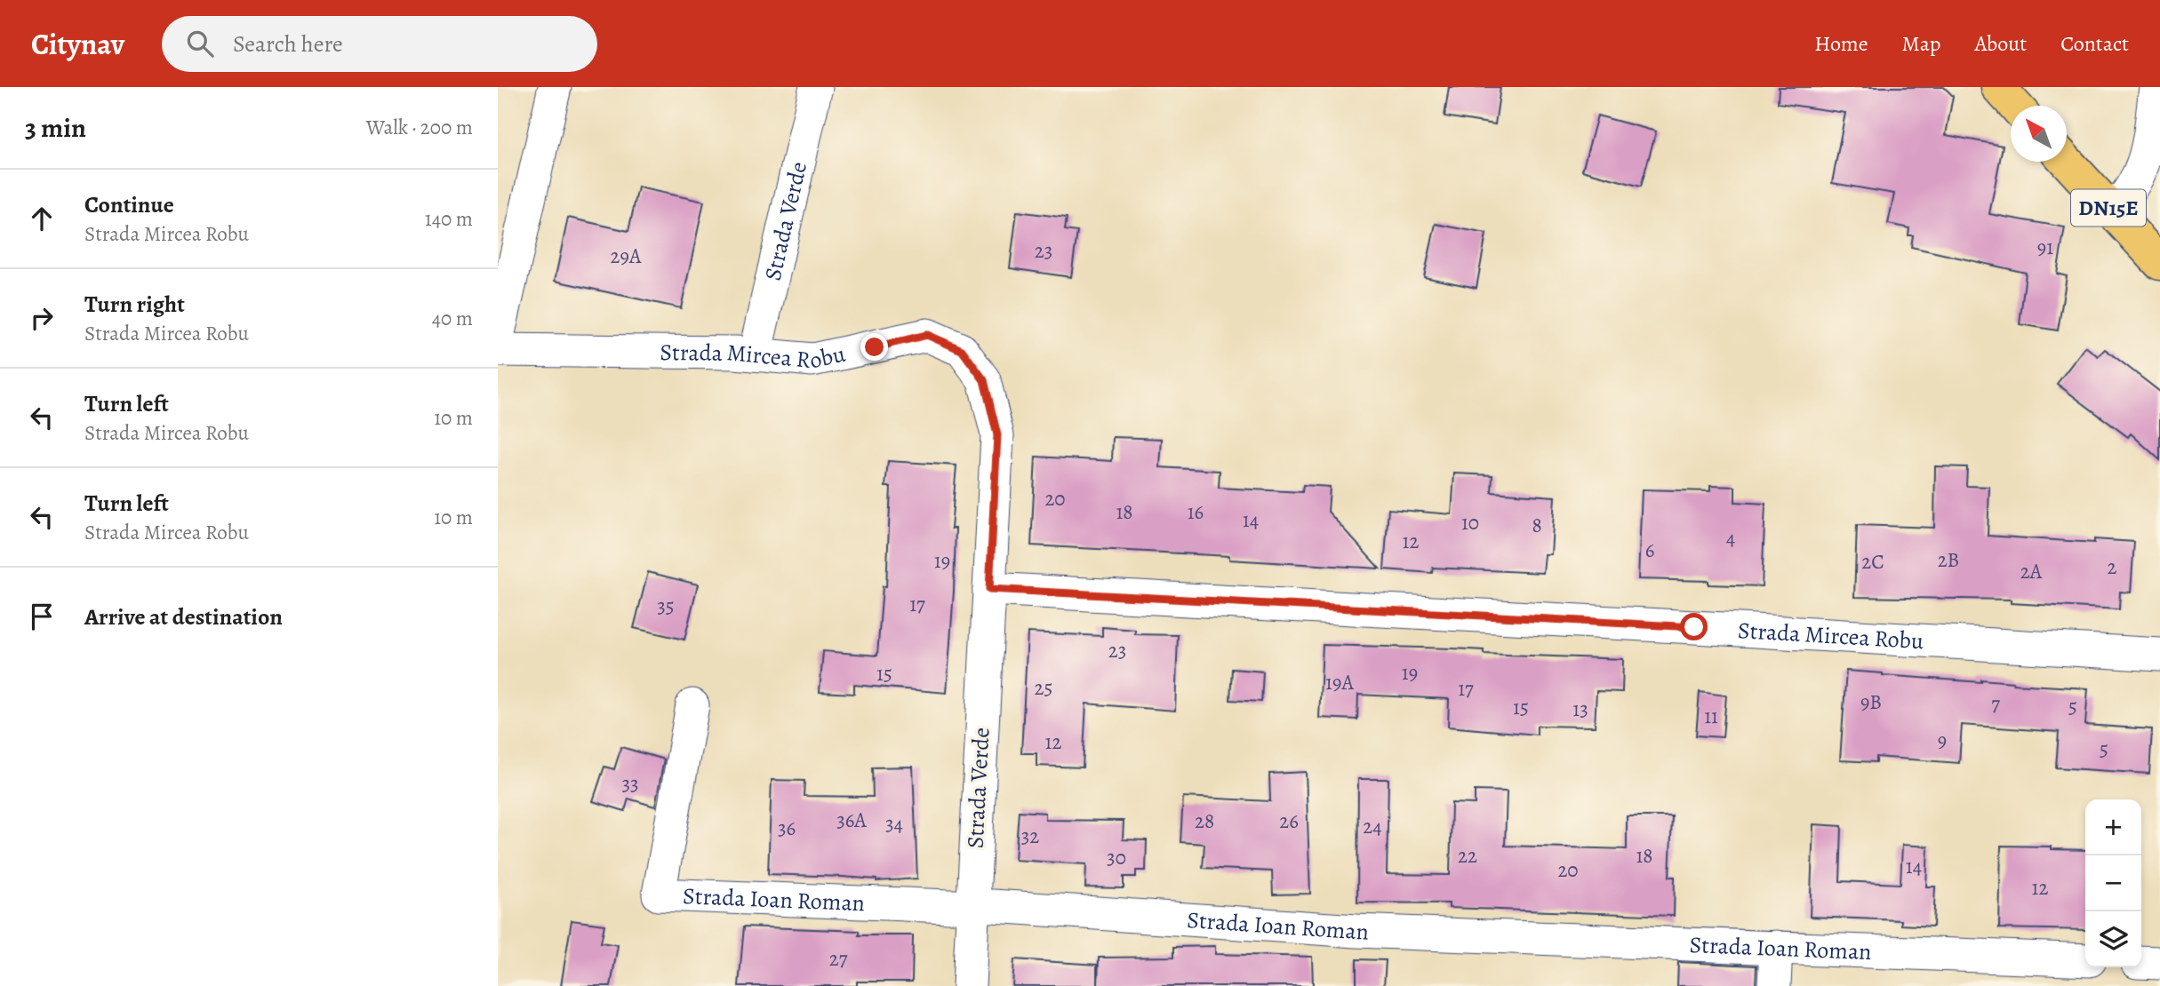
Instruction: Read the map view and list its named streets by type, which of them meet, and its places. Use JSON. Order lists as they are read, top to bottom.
{
  "streets": {
    "main road": ["DN15E"],
    "street": ["Strada Verde", "Strada Mircea Robu", "Strada Ioan Roman"]
  },
  "crossings": [
    ["Strada Verde", "Strada Mircea Robu"],
    ["Strada Verde", "Strada Ioan Roman"]
  ],
  "house_numbers": [
    "91",
    "23",
    "29A",
    "20",
    "18",
    "16",
    "14",
    "10",
    "8",
    "4",
    "12",
    "6",
    "2B",
    "19",
    "2C",
    "2",
    "2A",
    "17",
    "35",
    "23",
    "19",
    "15",
    "19A",
    "25",
    "17",
    "9B",
    "7",
    "5",
    "15",
    "13",
    "11",
    "9",
    "12",
    "5",
    "33",
    "36A",
    "28",
    "26",
    "34",
    "24",
    "36",
    "32",
    "22",
    "18",
    "30",
    "14",
    "20",
    "12",
    "27"
  ],
  "north": "top left",
  "page": {
    "header": "Citynav",
    "search": "Search here",
    "nav": [
      "Home",
      "Map",
      "About",
      "Contact"
    ],
    "heading": ["3 min", "Walk · 200 m"],
    "list": [
      ["Continue", "Strada Mircea Robu", "140 m"],
      ["Turn right", "Strada Mircea Robu", "40 m"],
      ["Turn left", "Strada Mircea Robu", "10 m"],
      ["Turn left", "Strada Mircea Robu", "10 m"],
      "Arrive at destination"
    ],
    "map_buttons": ["+", "−"]
  }
}
